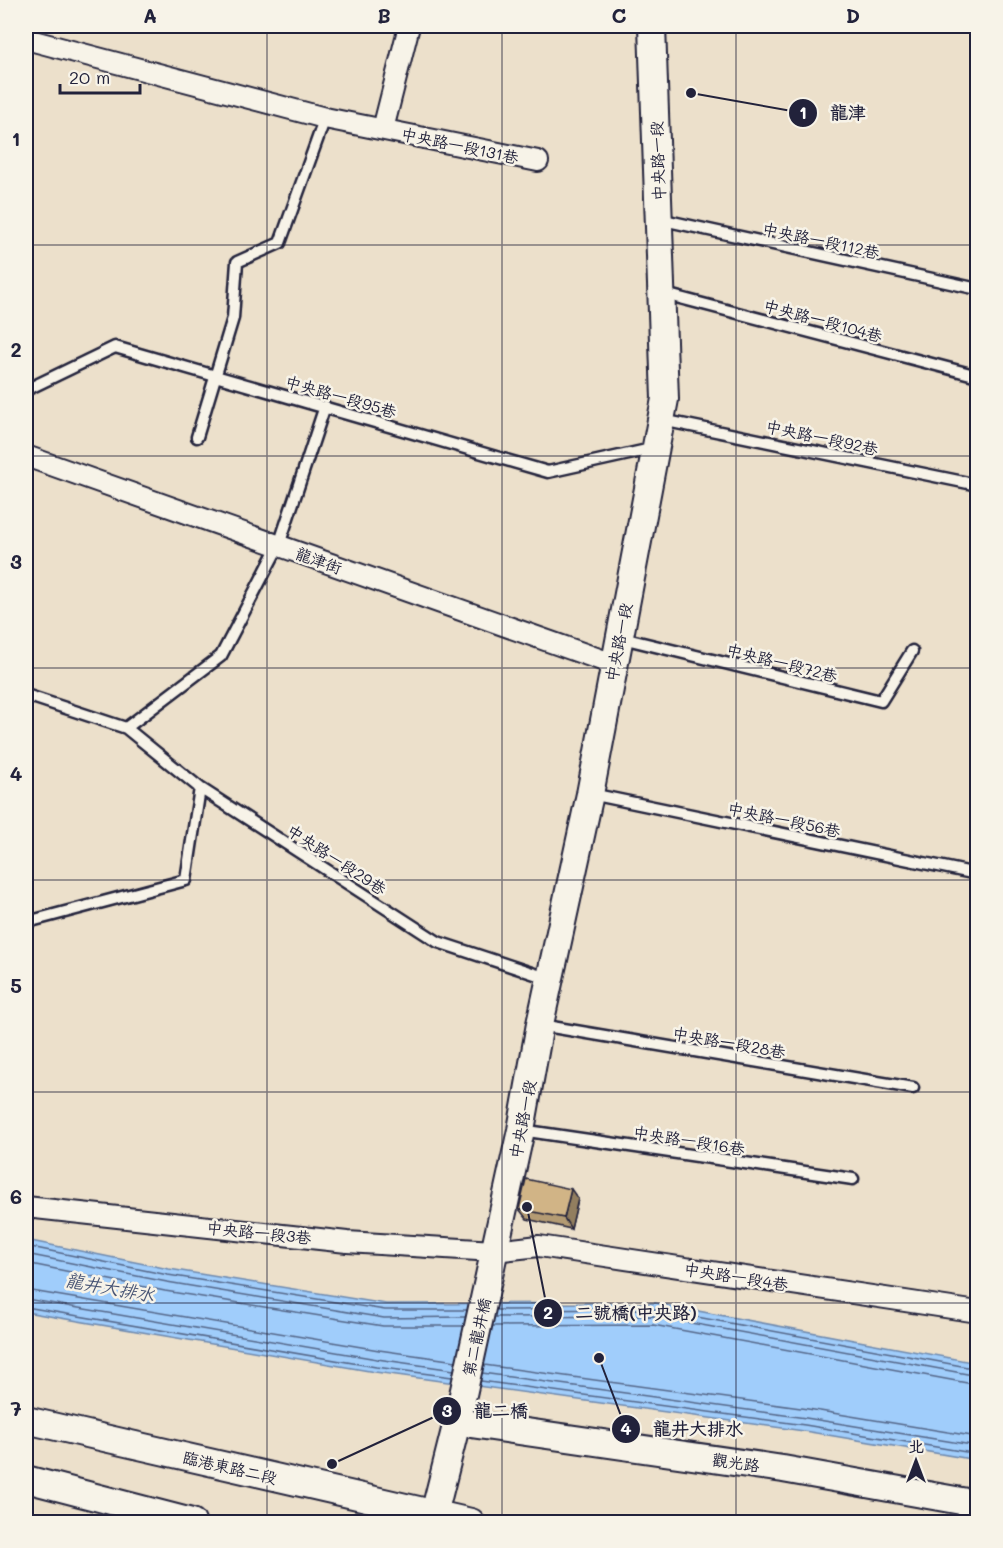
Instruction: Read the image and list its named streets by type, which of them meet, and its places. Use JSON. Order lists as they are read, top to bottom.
{
  "streets": {
    "street": [
      "中央路一段131巷",
      "中央路一段",
      "龍津街",
      "中央路一段3巷",
      "中央路一段4巷",
      "第二龍井橋",
      "觀光路",
      "臨港東路二段"
    ],
    "lane": [
      "中央路一段112巷",
      "中央路一段104巷",
      "中央路一段95巷",
      "中央路一段92巷",
      "中央路一段72巷",
      "中央路一段56巷",
      "中央路一段29巷",
      "中央路一段28巷",
      "中央路一段16巷"
    ]
  },
  "crossings": [
    ["中央路一段", "中央路一段112巷"],
    ["中央路一段", "中央路一段104巷"],
    ["中央路一段", "中央路一段95巷"],
    ["中央路一段", "中央路一段92巷"],
    ["中央路一段", "龍津街"],
    ["中央路一段", "中央路一段72巷"],
    ["中央路一段", "中央路一段56巷"],
    ["中央路一段", "中央路一段29巷"],
    ["中央路一段", "中央路一段28巷"],
    ["中央路一段", "中央路一段16巷"],
    ["中央路一段", "中央路一段3巷"],
    ["中央路一段", "中央路一段4巷"],
    ["中央路一段", "第二龍井橋"],
    ["中央路一段3巷", "中央路一段4巷"],
    ["中央路一段3巷", "第二龍井橋"],
    ["中央路一段4巷", "第二龍井橋"],
    ["第二龍井橋", "觀光路"]
  ],
  "water": ["龍井大排水"],
  "places": [
    "龍津",
    "二號橋(中央路)",
    "龍井大排水",
    "龍二橋"
  ],
  "scale_bar": "20 m",
  "north": "top",
  "grid": {
    "columns": [
      "A",
      "B",
      "C",
      "D"
    ],
    "rows": [
      "1",
      "2",
      "3",
      "4",
      "5",
      "6",
      "7"
    ]
  }
}
